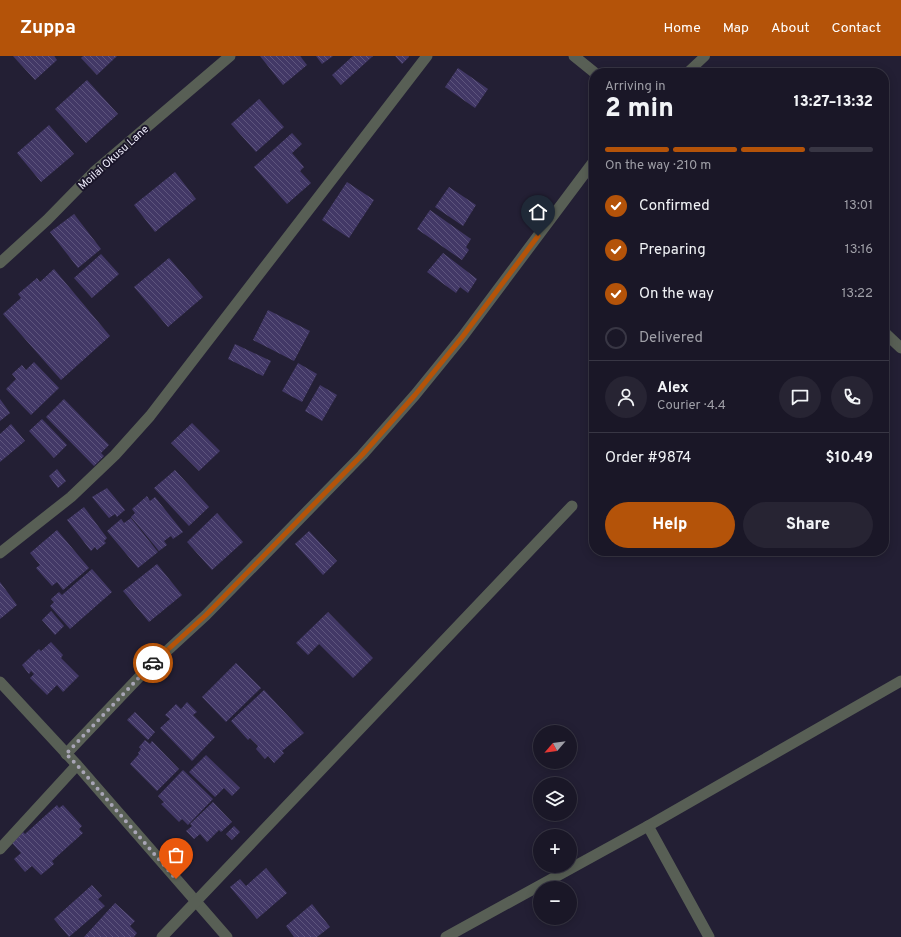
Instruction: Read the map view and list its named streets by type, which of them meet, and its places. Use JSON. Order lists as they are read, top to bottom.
{
  "streets": {
    "street": ["Moilai Okusu Lane"]
  },
  "north": "bottom left",
  "page": {
    "header": "Zuppa",
    "nav": [
      "Home",
      "Map",
      "About",
      "Contact"
    ],
    "heading": ["2 min", "Arriving in", "13:27–13:32"],
    "panel": [
      "Alex",
      "Courier · 4.4",
      "Order #9874",
      "$10.49"
    ],
    "bar": "On the way · 210 m",
    "list": [
      ["Confirmed", "13:01"],
      ["Preparing", "13:16"],
      ["On the way", "13:22"],
      "Delivered"
    ],
    "buttons": ["Help", "Share"],
    "map_buttons": ["+", "−"]
  }
}
